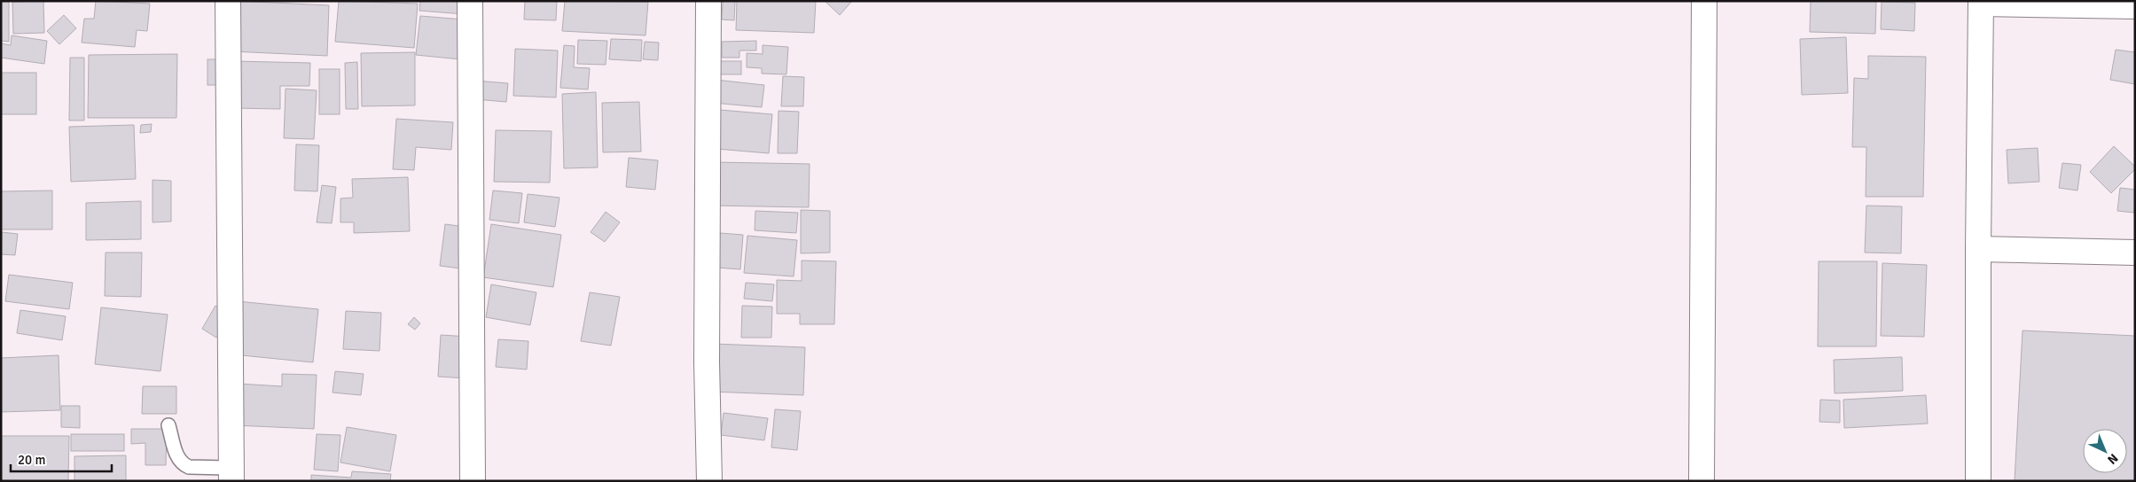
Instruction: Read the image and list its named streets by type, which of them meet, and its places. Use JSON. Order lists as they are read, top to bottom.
{
  "scale_bar": "20 m",
  "north": "bottom right"
}
